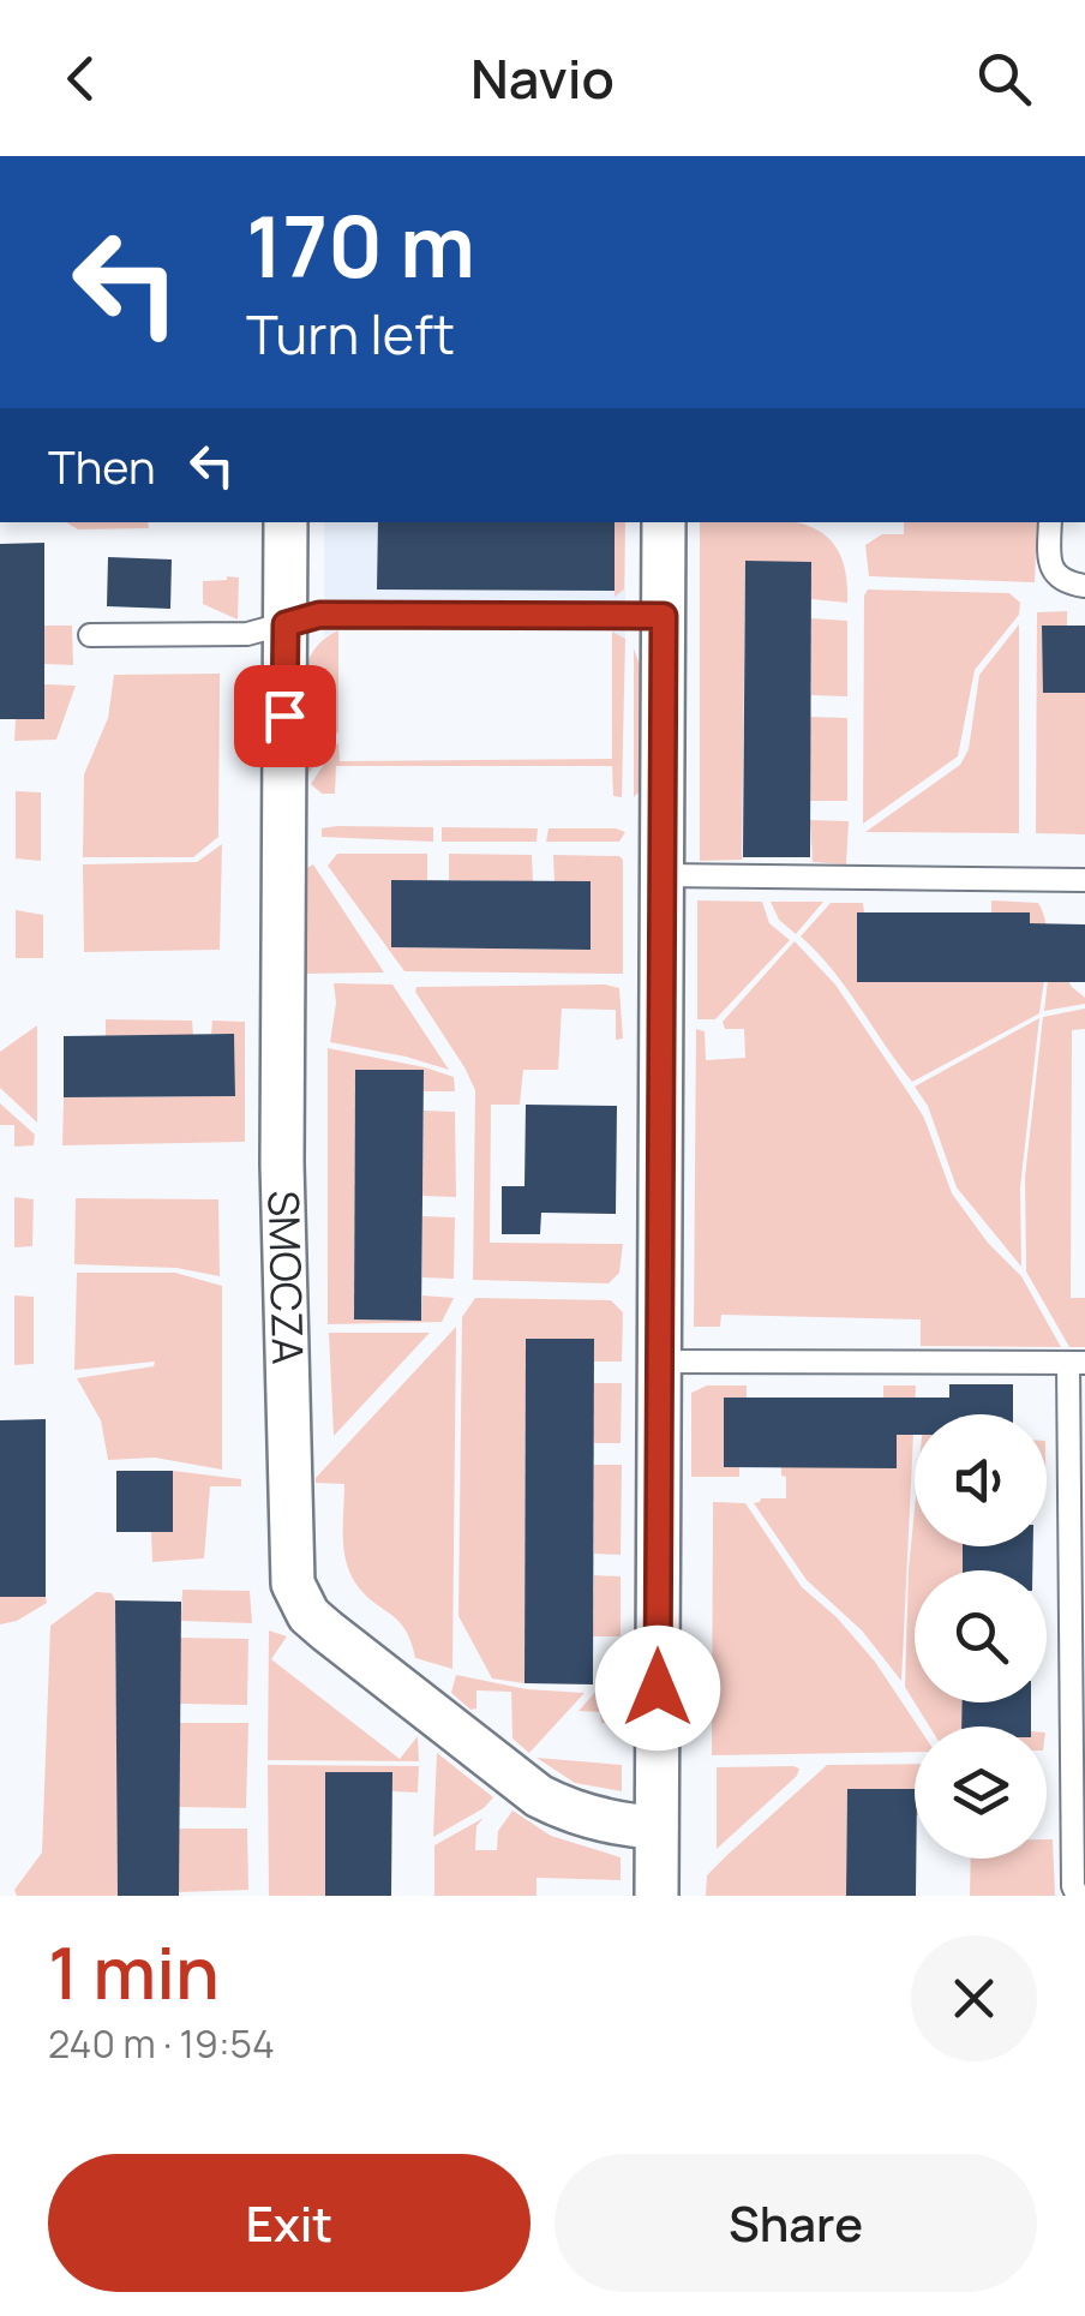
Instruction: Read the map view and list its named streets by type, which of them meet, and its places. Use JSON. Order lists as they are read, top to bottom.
{
  "streets": {
    "street": ["SMOCZA"]
  },
  "page": {
    "header": "Navio",
    "turn": ["170 m", "Turn left"],
    "then": "Then",
    "heading": ["1 min", "240 m · 19:54"],
    "buttons": ["Exit", "Share"]
  }
}
